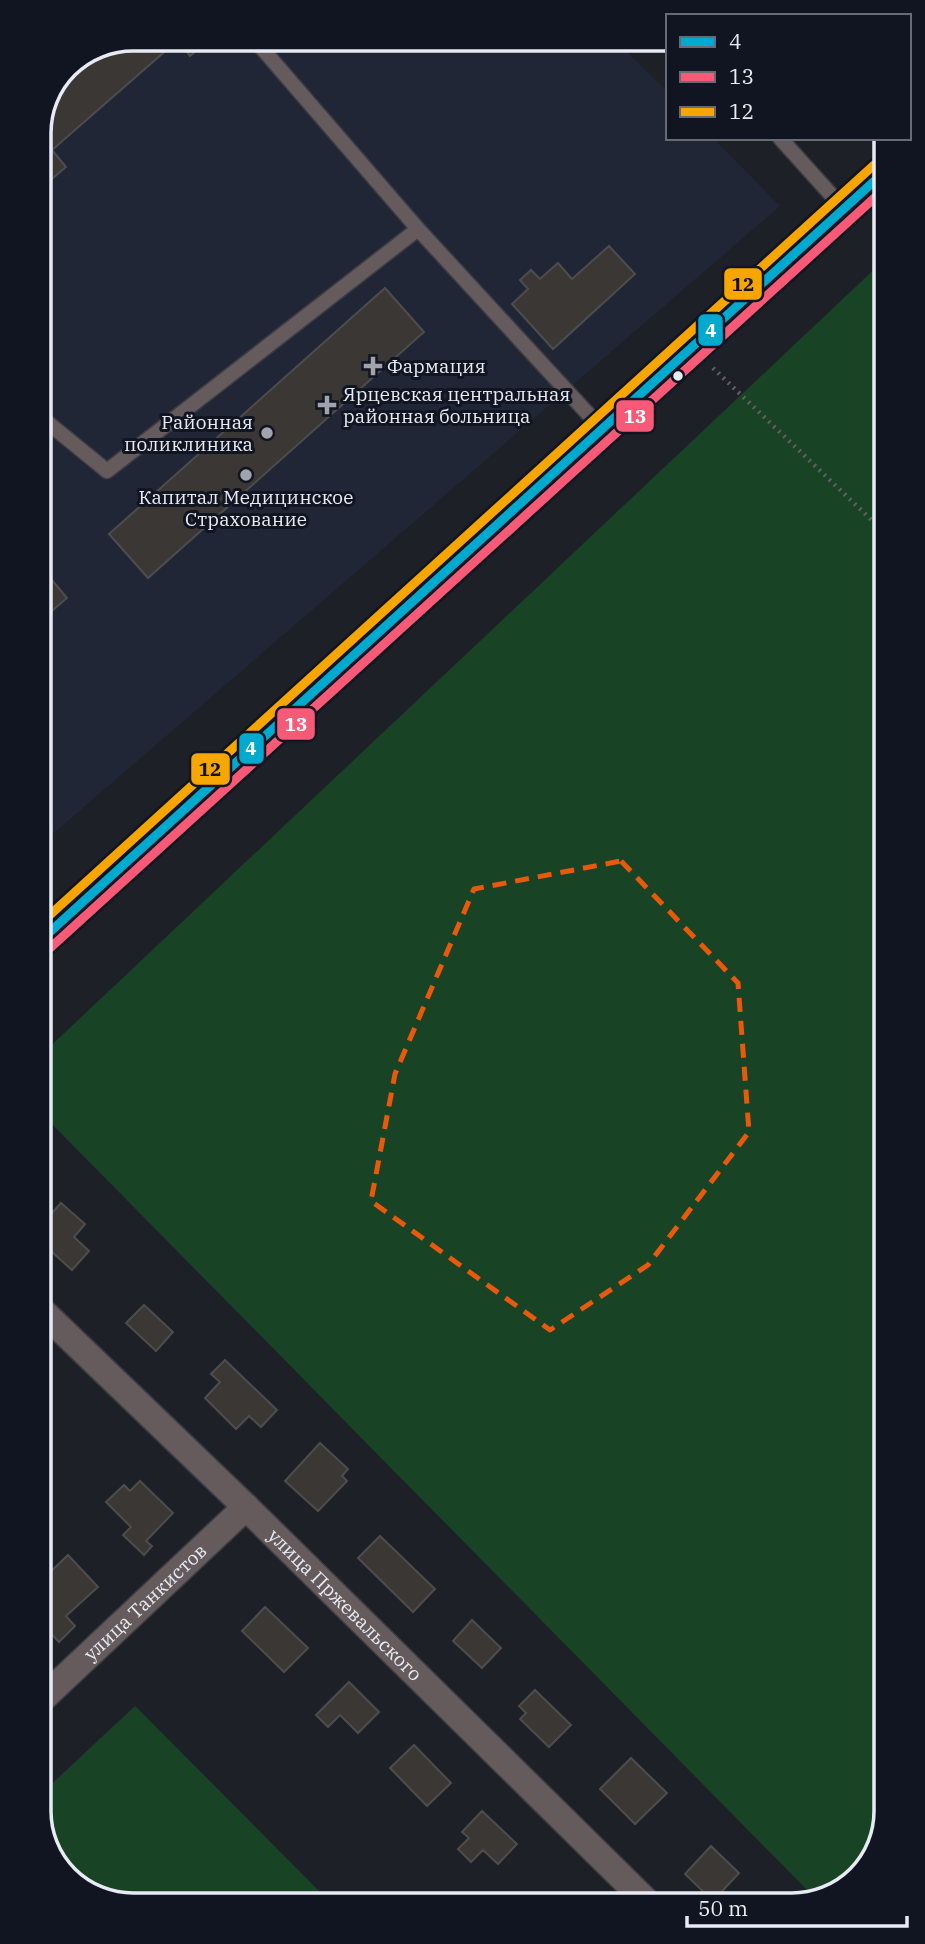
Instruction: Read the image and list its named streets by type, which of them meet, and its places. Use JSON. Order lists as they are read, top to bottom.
{
  "streets": {
    "street": ["улица Танкистов", "улица Пржевальского"]
  },
  "crossings": [
    ["улица Танкистов", "улица Пржевальского"]
  ],
  "places": {
    "health": ["Фармация", "Ярцевская центральная районная больница"],
    "other": ["Районная поликлиника", "Капитал Медицинское Страхование"]
  },
  "lines": ["transit line 12", "transit line 4", "transit line 13"],
  "legend": ["4", "13", "12"],
  "scale_bar": "50 m"
}
